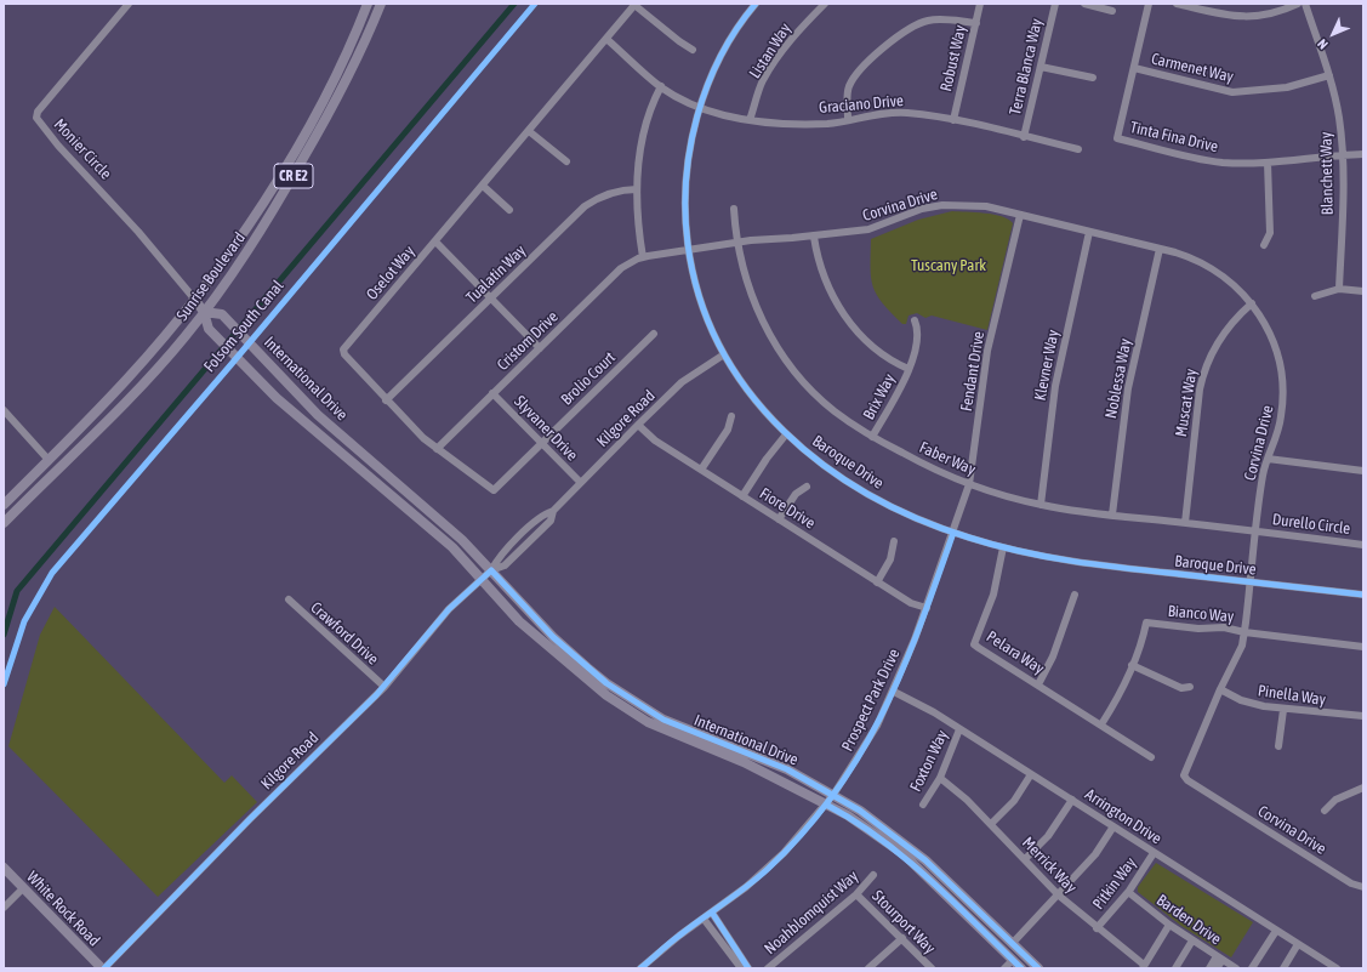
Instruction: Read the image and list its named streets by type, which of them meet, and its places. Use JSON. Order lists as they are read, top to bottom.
{
  "streets": {
    "main road": [
      "Monier Circle",
      "CR E2",
      "Sunrise Boulevard",
      "International Drive",
      "White Rock Road"
    ],
    "street": [
      "Listan Way",
      "Robust Way",
      "Terra Blanca Way",
      "Carmenet Way",
      "Graciano Drive",
      "Tinta Fina Drive",
      "Blanchett Way",
      "Corvina Drive",
      "Oselot Way",
      "Tualatin Way",
      "Cristom Drive",
      "Klevner Way",
      "Fendant Drive",
      "Brolio Court",
      "Noblessa Way",
      "Brix Way",
      "Muscat Way",
      "Kilgore Road",
      "Slyvaner Drive",
      "Faber Way",
      "Baroque Drive",
      "Fiore Drive",
      "Durello Circle",
      "Bianco Way",
      "Crawford Drive",
      "Pelara Way",
      "Pinella Way",
      "Prospect Park Drive",
      "Foxton Way",
      "Arrington Drive",
      "Merrick Way",
      "Pitkin Way",
      "Noahblomquist Way",
      "Barden Drive",
      "Stourport Way"
    ],
    "cycle path": ["Folsom South Canal"]
  },
  "crossings": [
    ["Listan Way", "Graciano Drive"],
    ["Robust Way", "Graciano Drive"],
    ["Terra Blanca Way", "Graciano Drive"],
    ["Carmenet Way", "Tinta Fina Drive"],
    ["Carmenet Way", "Blanchett Way"],
    ["Graciano Drive", "Oselot Way"],
    ["Graciano Drive", "Baroque Drive"],
    ["Tinta Fina Drive", "Blanchett Way"],
    ["Monier Circle", "Sunrise Boulevard"],
    ["Monier Circle", "International Drive"],
    ["Corvina Drive", "Cristom Drive"],
    ["Corvina Drive", "Klevner Way"],
    ["Corvina Drive", "Fendant Drive"],
    ["Corvina Drive", "Noblessa Way"],
    ["Corvina Drive", "Muscat Way"],
    ["Corvina Drive", "Faber Way"],
    ["Corvina Drive", "Baroque Drive"],
    ["Corvina Drive", "Durello Circle"],
    ["Corvina Drive", "Bianco Way"],
    ["Corvina Drive", "Pinella Way"],
    ["Oselot Way", "Tualatin Way"],
    ["Oselot Way", "Cristom Drive"],
    ["Oselot Way", "Brolio Court"],
    ["Oselot Way", "Slyvaner Drive"],
    ["Sunrise Boulevard", "International Drive"],
    ["Cristom Drive", "Slyvaner Drive"],
    ["Klevner Way", "Faber Way"],
    ["Fendant Drive", "Faber Way"],
    ["Fendant Drive", "Baroque Drive"],
    ["Fendant Drive", "Prospect Park Drive"],
    ["International Drive", "Kilgore Road"],
    ["International Drive", "Prospect Park Drive"],
    ["Brolio Court", "Slyvaner Drive"],
    ["Noblessa Way", "Faber Way"],
    ["Brix Way", "Faber Way"],
    ["Muscat Way", "Faber Way"],
    ["Kilgore Road", "Slyvaner Drive"],
    ["Kilgore Road", "Baroque Drive"],
    ["Kilgore Road", "Fiore Drive"],
    ["Kilgore Road", "Crawford Drive"],
    ["Kilgore Road", "White Rock Road"],
    ["Faber Way", "Durello Circle"],
    ["Baroque Drive", "Pelara Way"],
    ["Baroque Drive", "Prospect Park Drive"],
    ["Fiore Drive", "Prospect Park Drive"],
    ["Bianco Way", "Pelara Way"],
    ["Prospect Park Drive", "Arrington Drive"],
    ["Foxton Way", "Arrington Drive"],
    ["Foxton Way", "Merrick Way"],
    ["Arrington Drive", "Pitkin Way"],
    ["Merrick Way", "Pitkin Way"],
    ["Pitkin Way", "Barden Drive"],
    ["Noahblomquist Way", "Stourport Way"]
  ],
  "parks": ["Tuscany Park"],
  "north": "bottom left"
}
